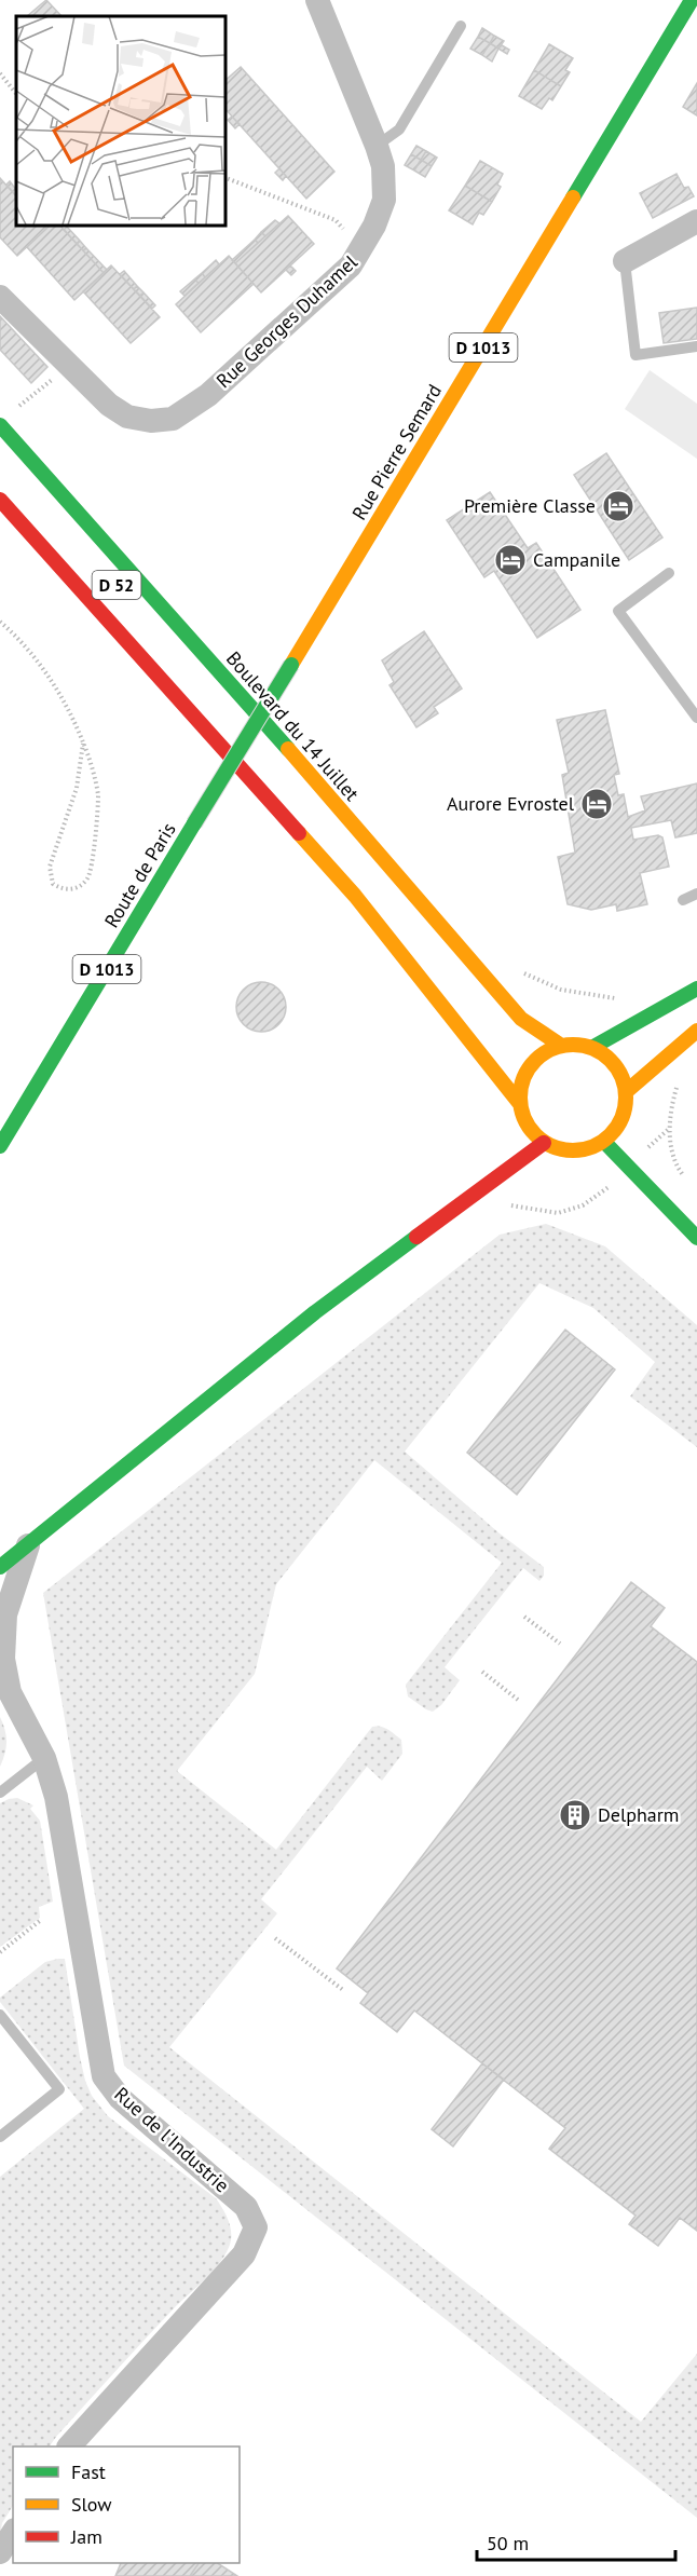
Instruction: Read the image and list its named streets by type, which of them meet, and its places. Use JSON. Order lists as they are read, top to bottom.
{
  "streets": {
    "main road": [
      "D 1013",
      "Rue Pierre Semard",
      "Boulevard du 14 Juillet",
      "Route de Paris"
    ],
    "street": ["Rue Georges Duhamel", "Rue de l'Industrie"]
  },
  "crossings": [
    ["Rue Pierre Semard", "Route de Paris"]
  ],
  "places": {
    "hotel": ["Première Classe", "Campanile", "Aurore Evrostel"],
    "building": ["Delpharm"]
  },
  "legend": ["Fast", "Slow", "Jam"],
  "scale_bar": "50 m"
}
